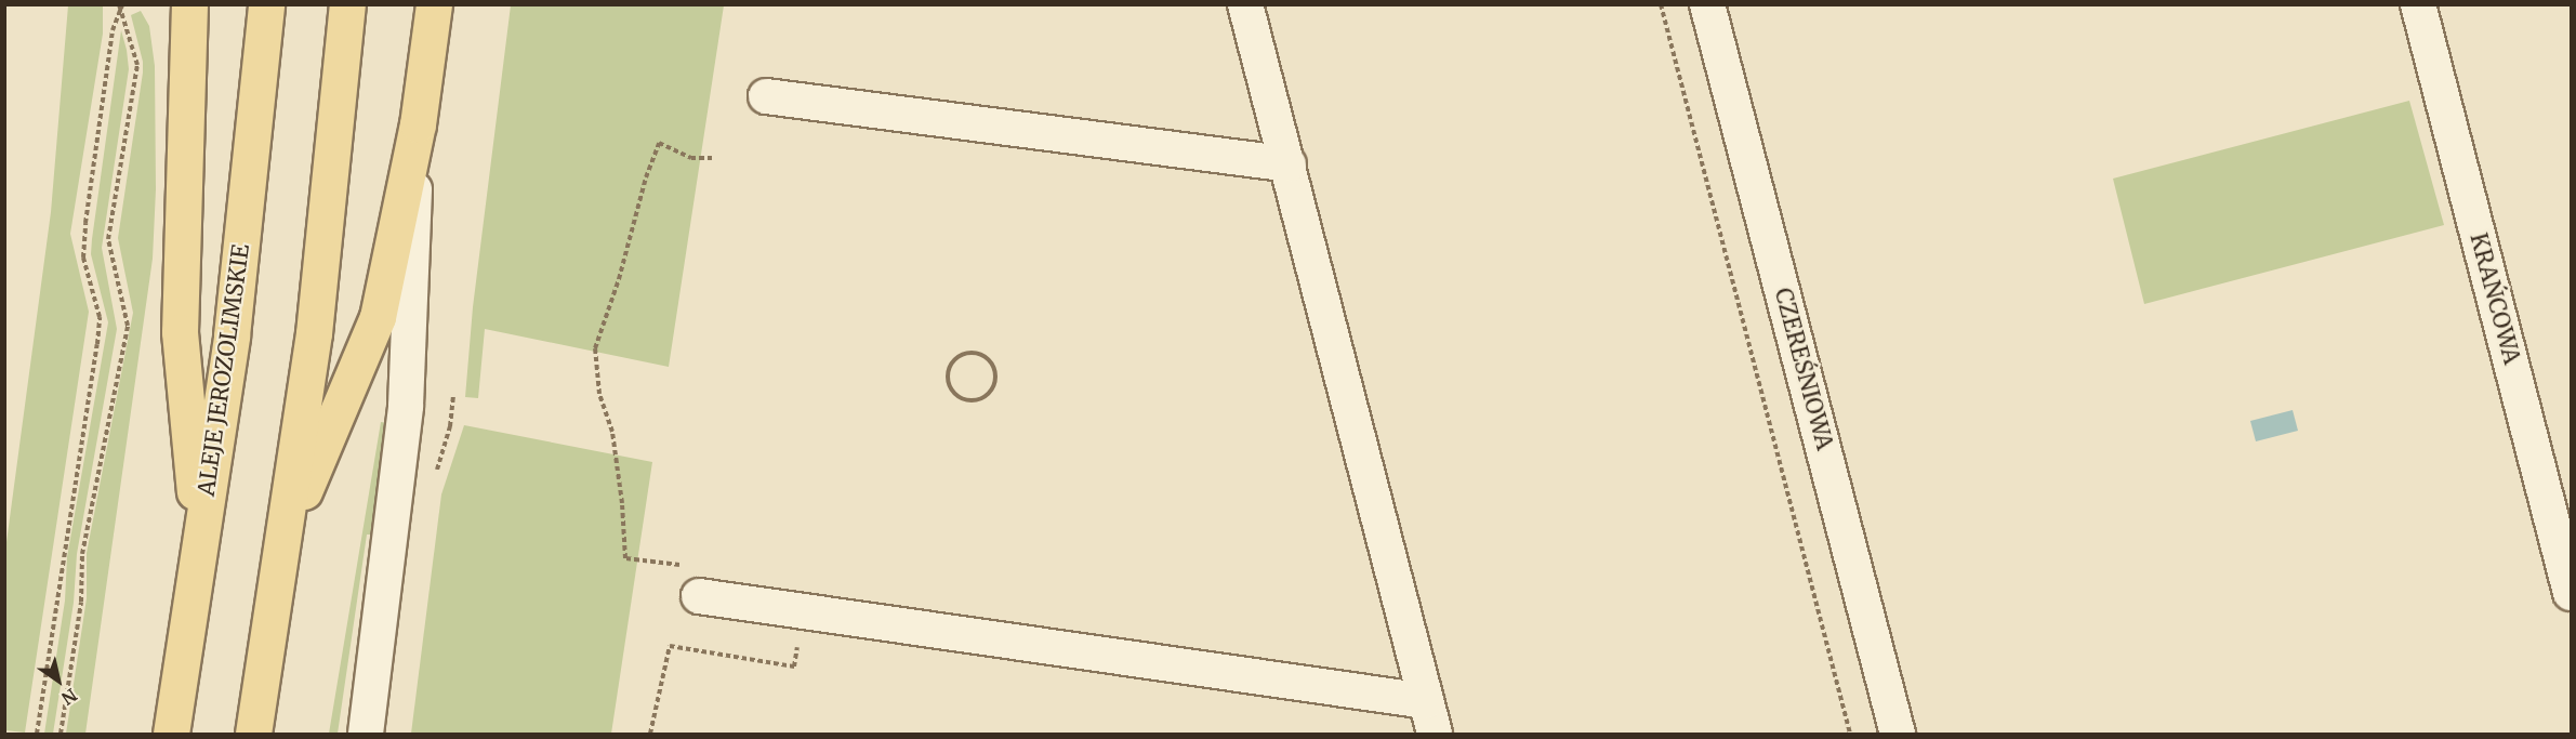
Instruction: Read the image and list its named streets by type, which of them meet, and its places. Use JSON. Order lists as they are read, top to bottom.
{
  "streets": {
    "main road": ["ALEJE JEROZOLIMSKIE"],
    "street": ["KRAŃCOWA", "CZEREŚNIOWA"]
  },
  "north": "bottom right"
}
